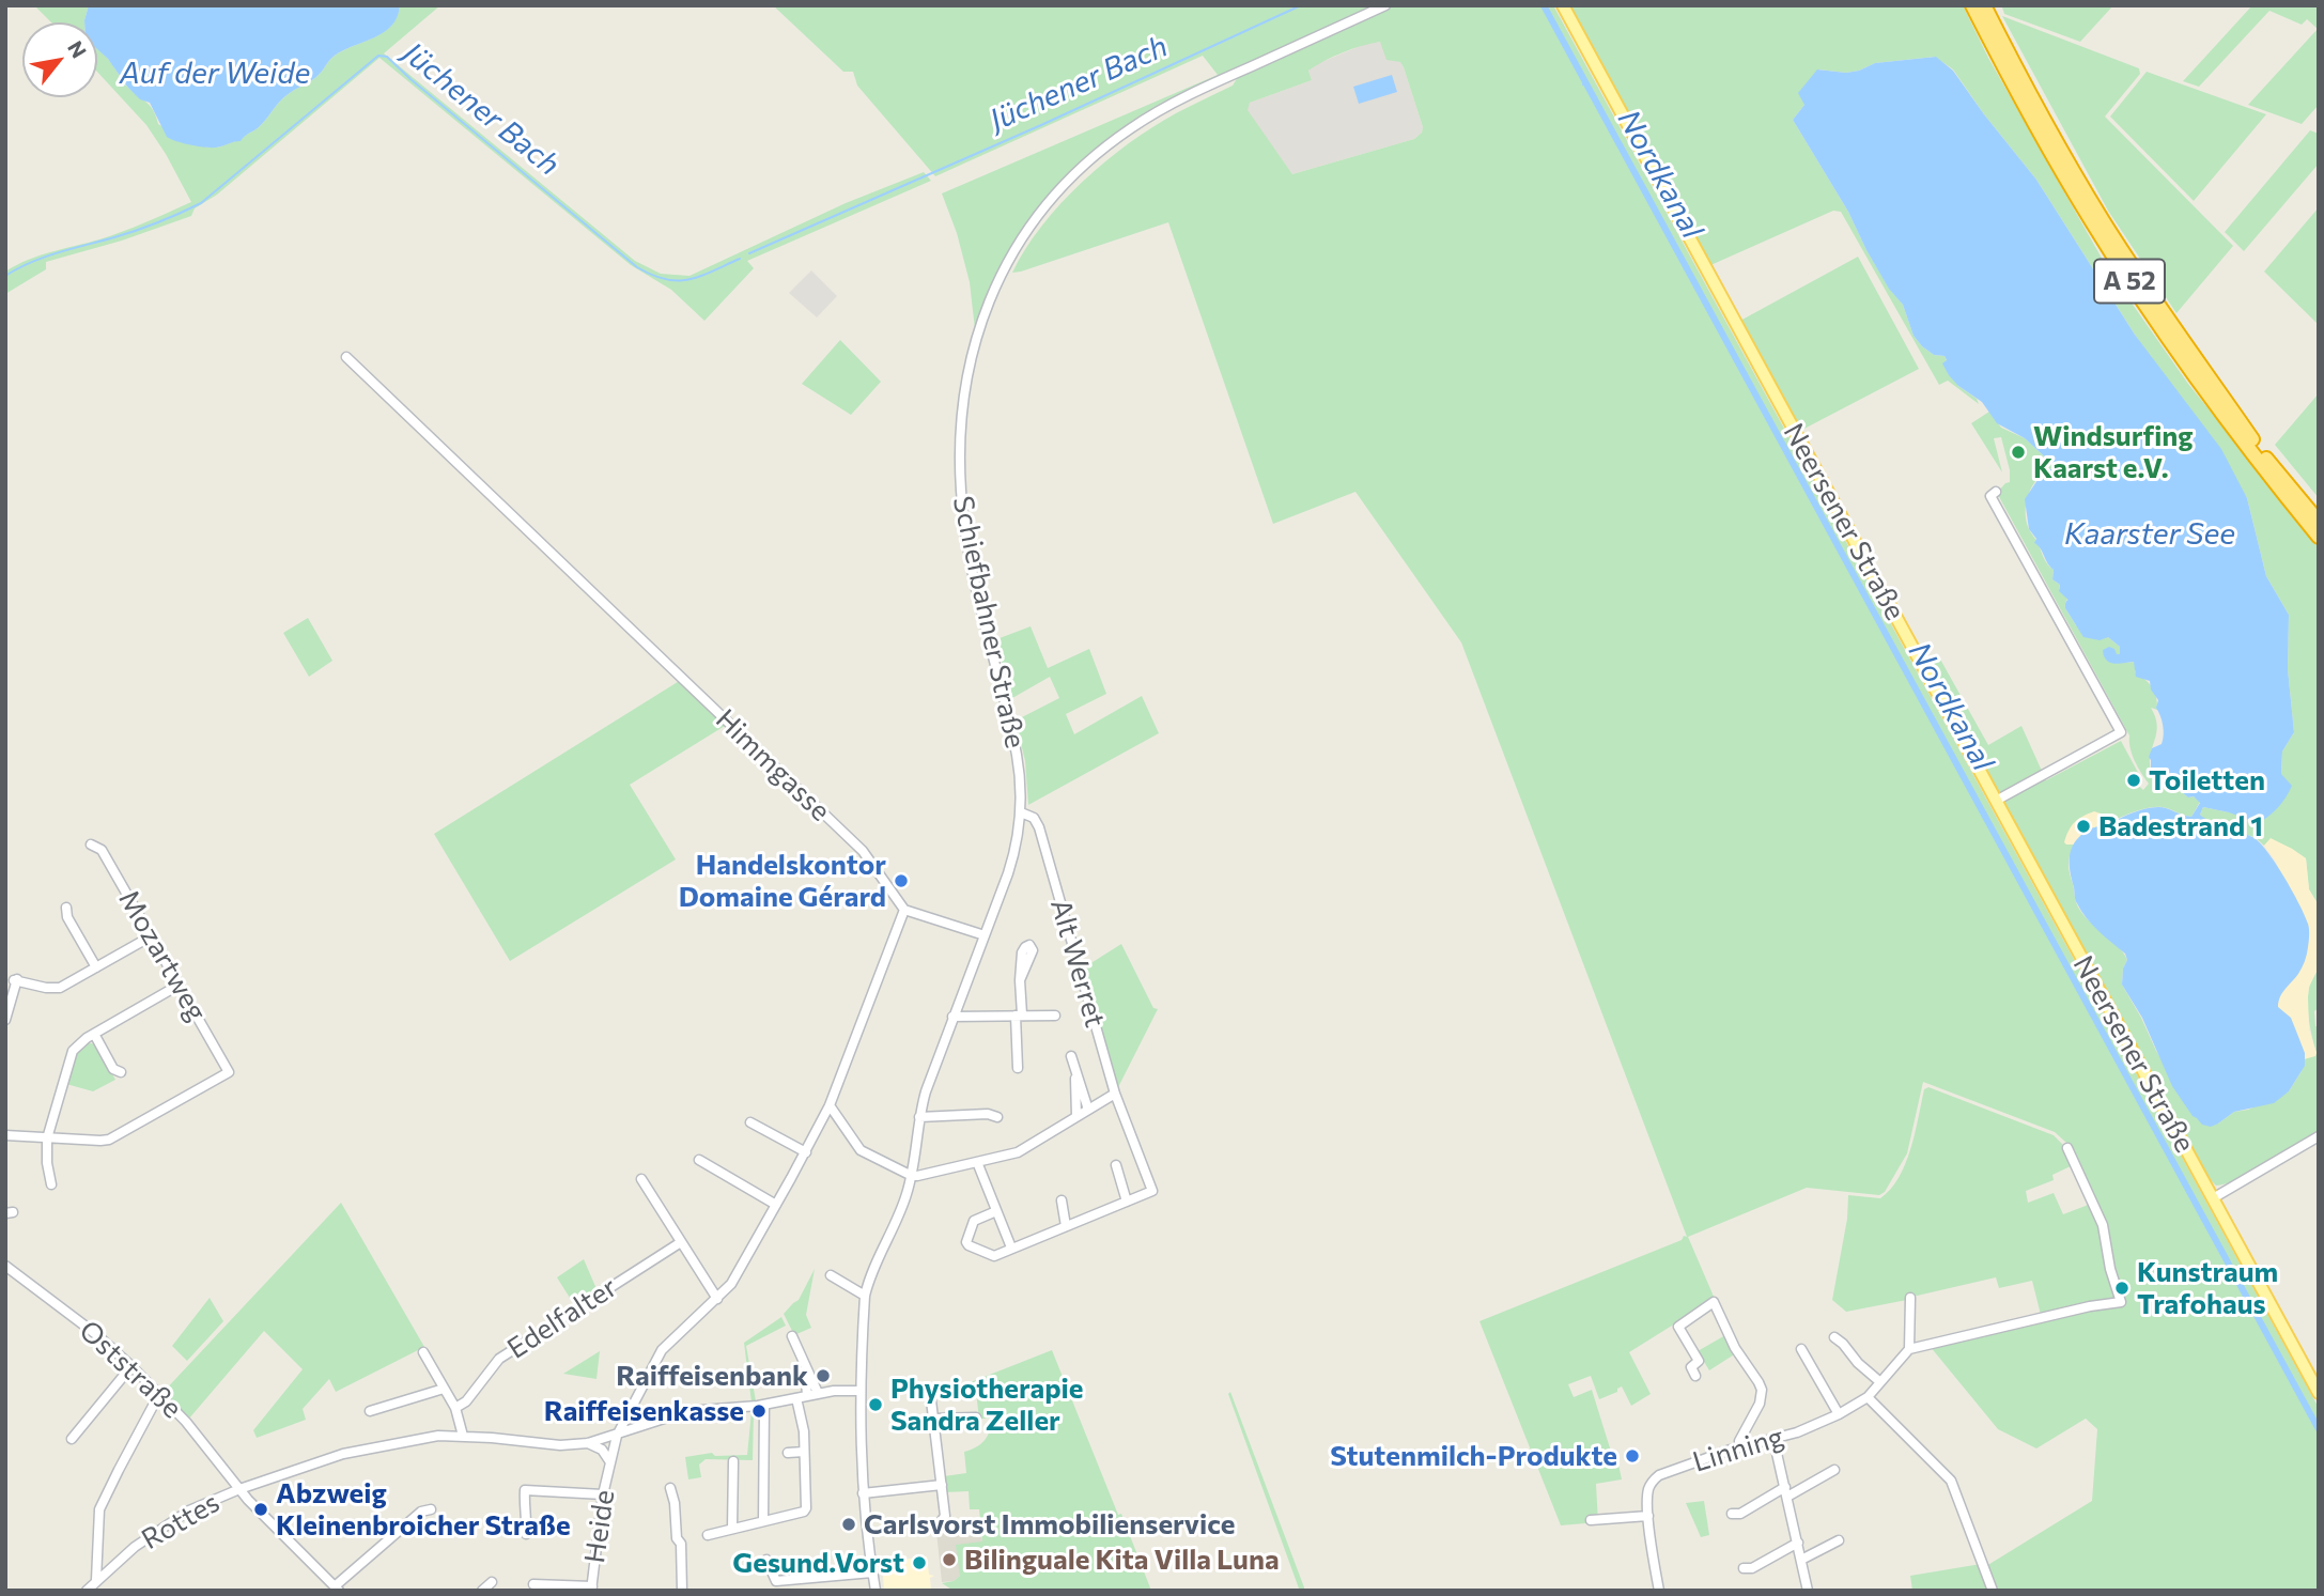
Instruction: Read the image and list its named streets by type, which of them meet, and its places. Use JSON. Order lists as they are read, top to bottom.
{
  "streets": {
    "highway": ["A 52"],
    "main road": ["Neersener Straße"],
    "street": [
      "Schiefbahner Straße",
      "Himmgasse",
      "Mozartweg",
      "Alt Werret",
      "Edelfalter",
      "Oststraße",
      "Linning",
      "Rottes",
      "Heide"
    ]
  },
  "crossings": [
    ["Schiefbahner Straße", "Alt Werret"],
    ["Himmgasse", "Heide"],
    ["Oststraße", "Rottes"]
  ],
  "water": [
    "Auf der Weide",
    "Jüchener Bach",
    "Nordkanal",
    "Kaarster See"
  ],
  "places": [
    "Windsurfing Kaarst e.V.",
    "Toiletten",
    "Badestrand 1",
    "Handelskontor Domaine Gérard",
    "Kunstraum Trafohaus",
    "Raiffeisenbank",
    "Physiotherapie Sandra Zeller",
    "Raiffeisenkasse",
    "Stutenmilch-Produkte",
    "Abzweig Kleinenbroicher Straße",
    "Carlsvorst Immobilienservice",
    "Bilinguale Kita Villa Luna",
    "Gesund.Vorst"
  ],
  "north": "top right"
}
